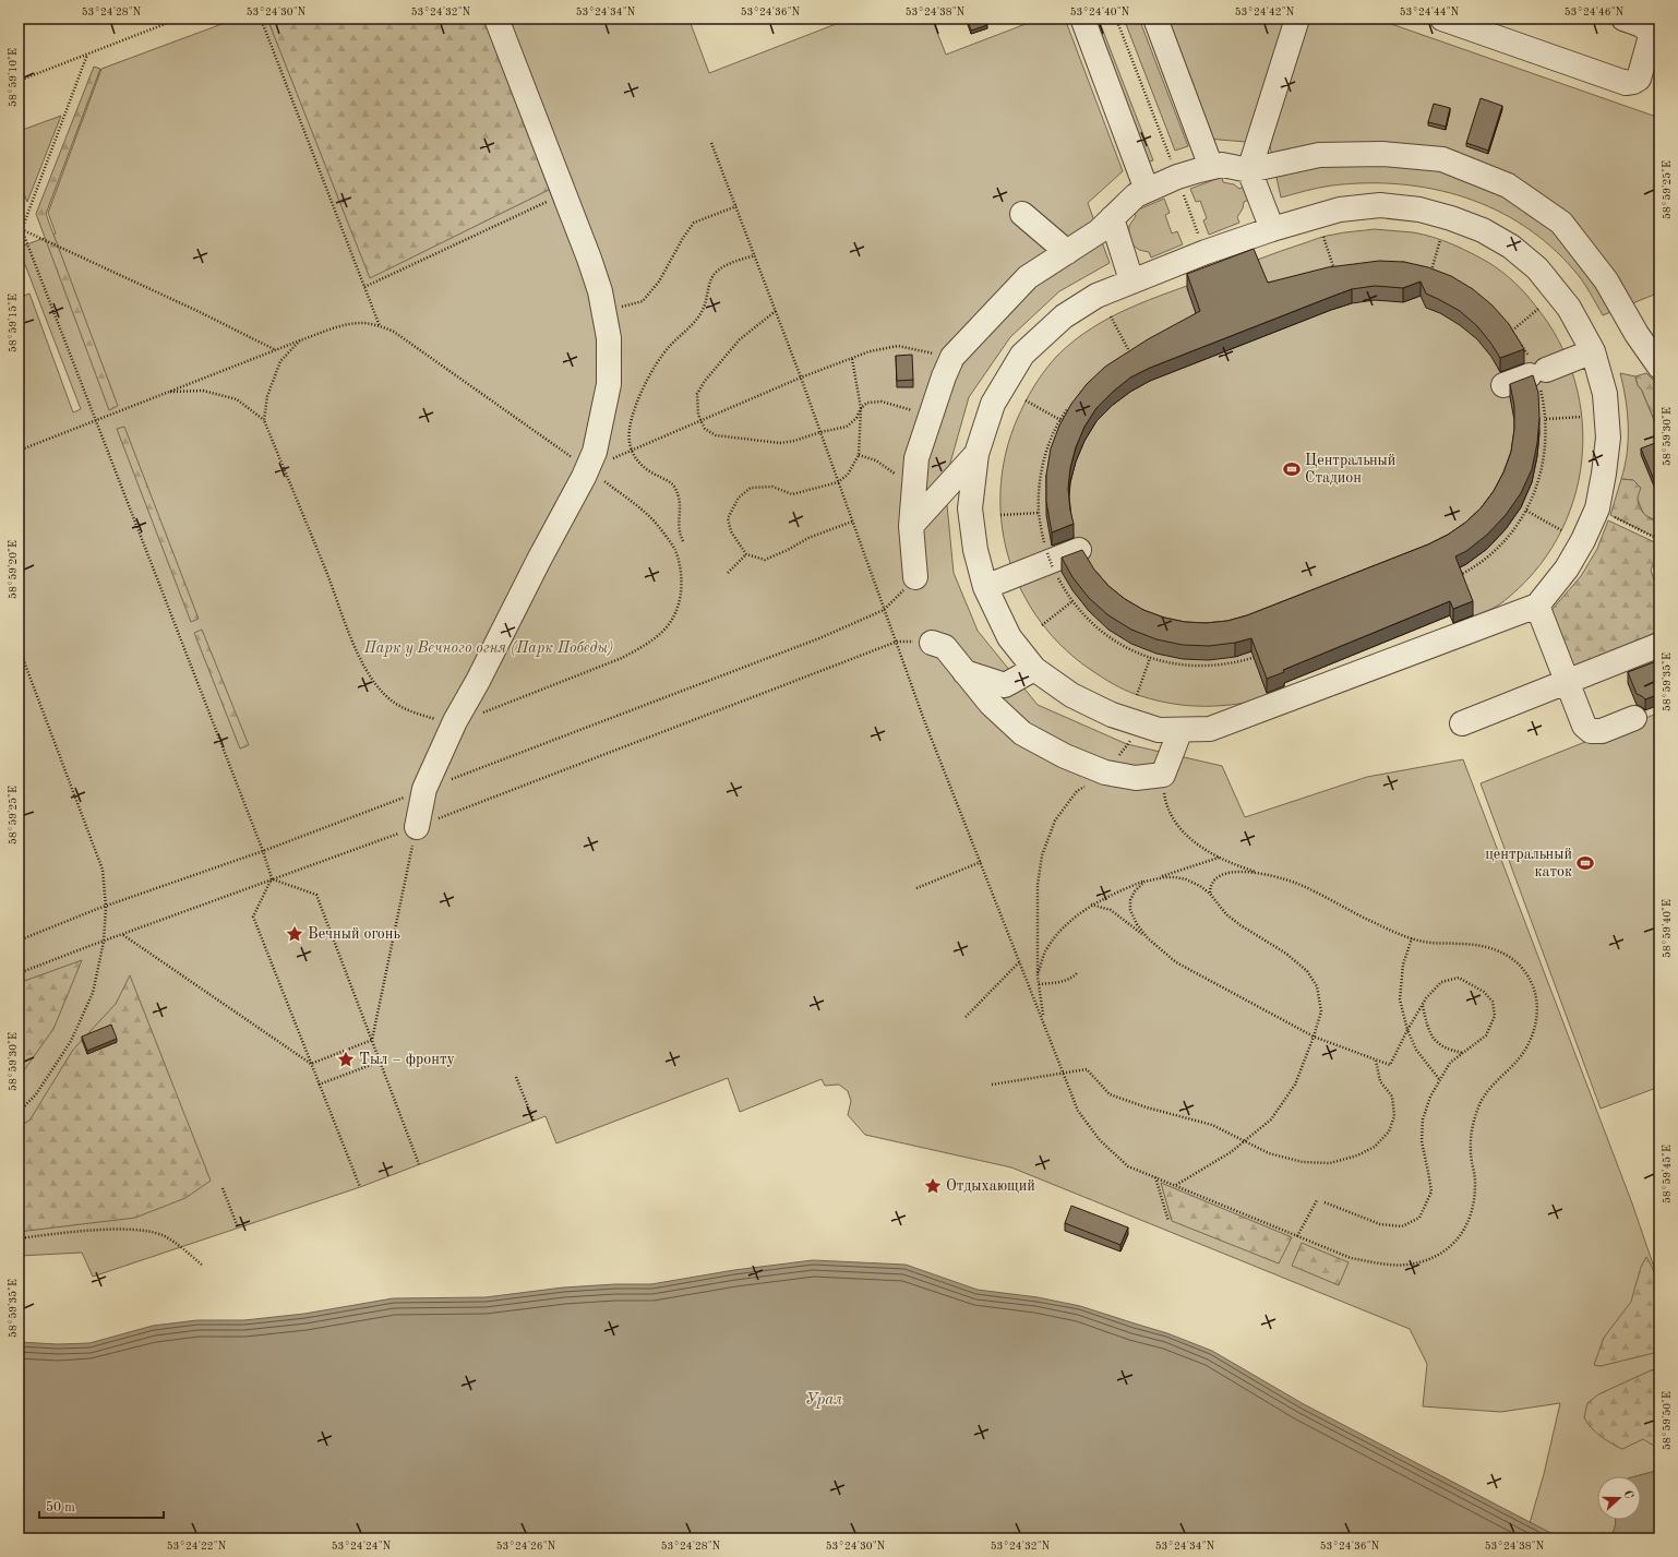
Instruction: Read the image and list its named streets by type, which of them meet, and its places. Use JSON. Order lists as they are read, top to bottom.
{
  "water": ["Урал"],
  "parks": ["Парк у Вечного огня (Парк Победы)"],
  "places": {
    "sports": ["Центральный Стадион", "центральный каток"],
    "place": ["Вечный огонь", "Тыл – фронту", "Отдыхающий"]
  },
  "scale_bar": "50 m",
  "north": "right",
  "coordinates": [
    "53°24'28\"N",
    "53°24'30\"N",
    "53°24'32\"N",
    "53°24'34\"N",
    "53°24'36\"N",
    "53°24'38\"N",
    "53°24'40\"N",
    "53°24'42\"N",
    "53°24'44\"N",
    "53°24'46\"N",
    "58°59'10\"E",
    "58°59'25\"E",
    "58°59'15\"E",
    "58°59'30\"E",
    "58°59'20\"E",
    "58°59'35\"E",
    "58°59'40\"E",
    "58°59'45\"E",
    "58°59'50\"E",
    "53°24'22\"N",
    "53°24'24\"N",
    "53°24'26\"N"
  ]
}
